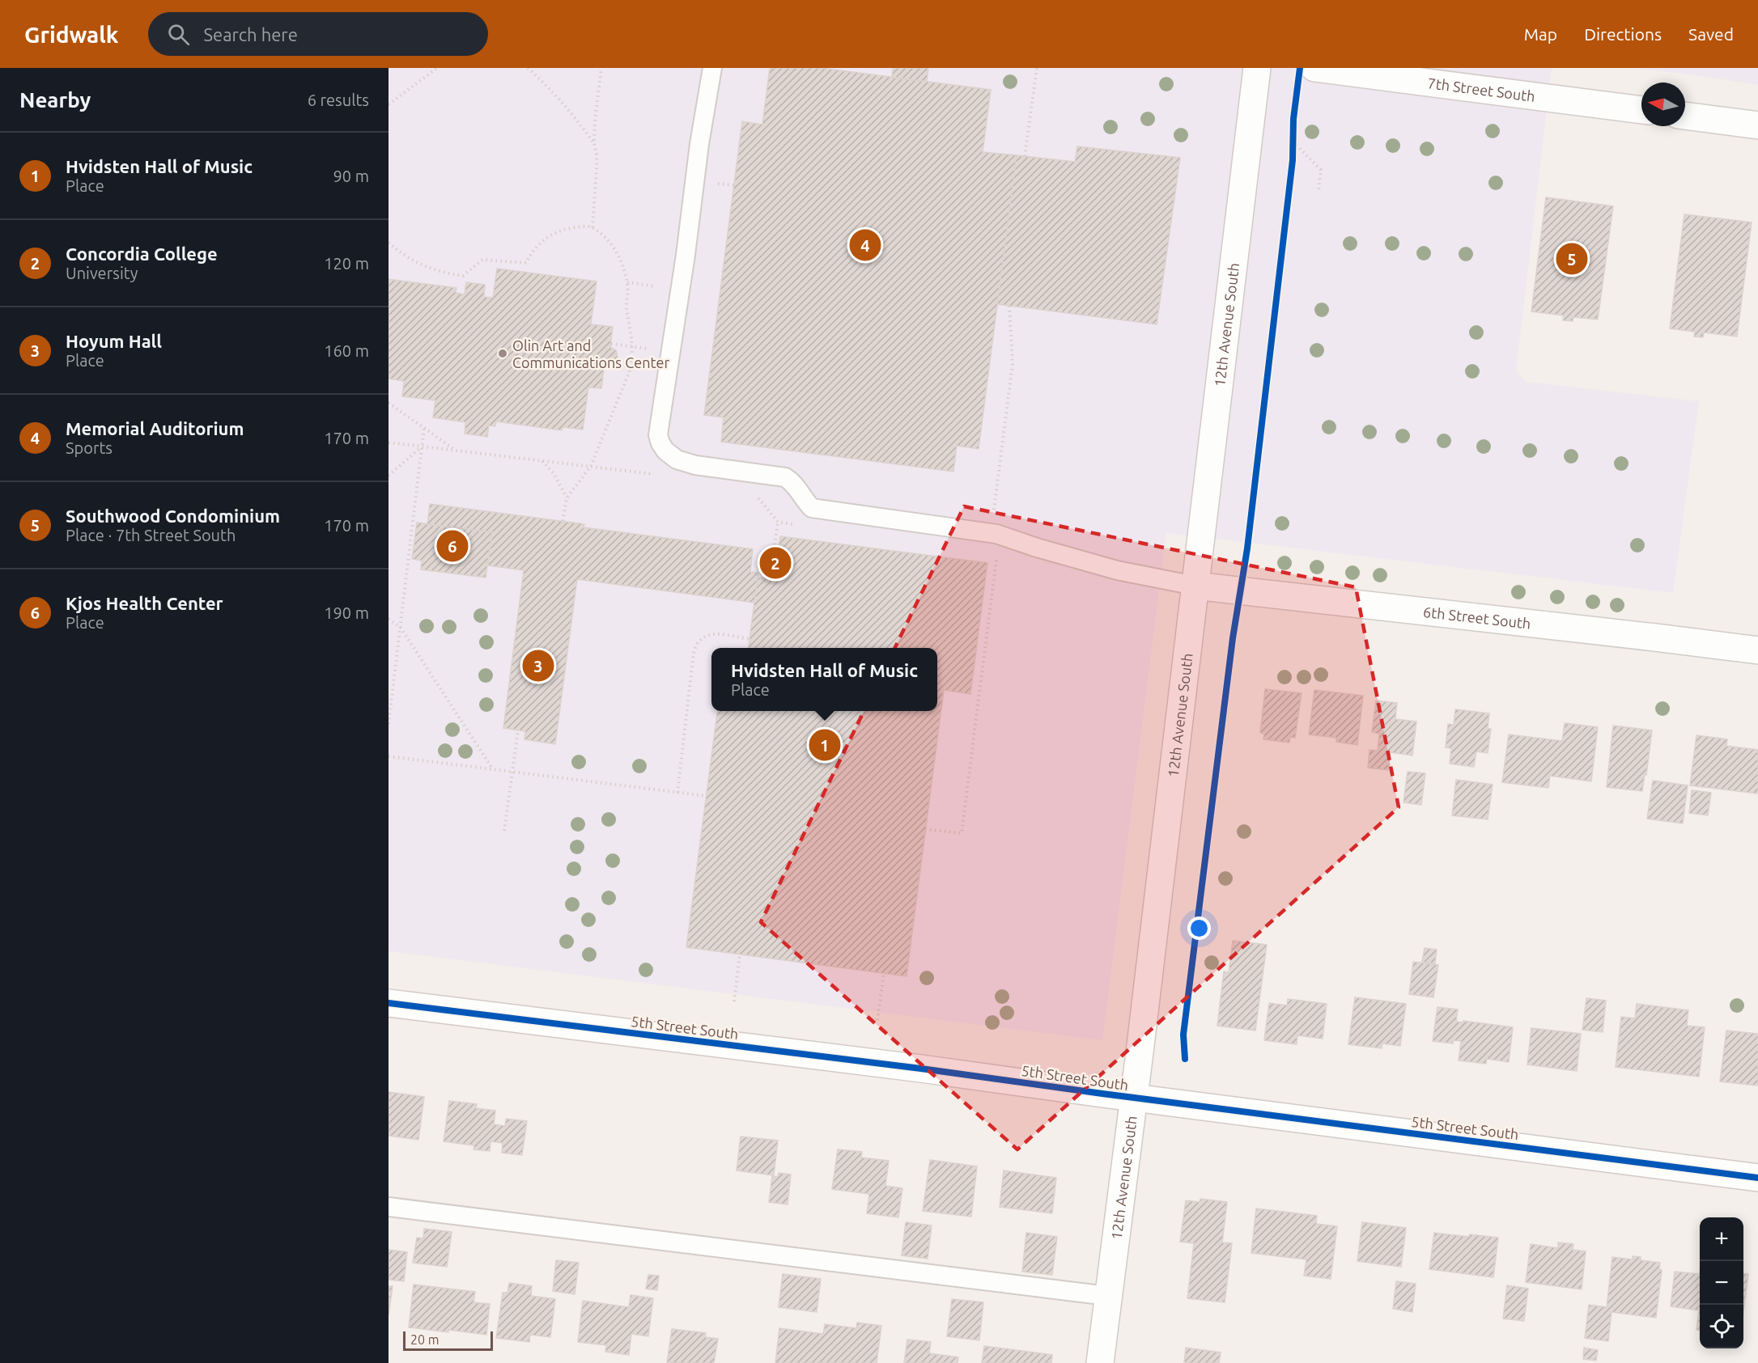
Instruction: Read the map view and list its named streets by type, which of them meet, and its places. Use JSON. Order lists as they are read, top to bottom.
{
  "streets": {
    "street": [
      "7th Street South",
      "12th Avenue South",
      "6th Street South",
      "5th Street South"
    ]
  },
  "crossings": [
    ["12th Avenue South", "6th Street South"],
    ["12th Avenue South", "5th Street South"]
  ],
  "places": ["Olin Art and Communications Center"],
  "scale_bar": "20 m",
  "north": "left",
  "page": {
    "header": "Gridwalk",
    "search": "Search here",
    "nav": ["Map", "Directions", "Saved"],
    "heading": ["Nearby", "6 results"],
    "list": [
      {
        "mark": "1",
        "name": "Hvidsten Hall of Music",
        "note": "Place",
        "value": "90 m"
      },
      {
        "mark": "2",
        "name": "Concordia College",
        "note": "University",
        "value": "120 m"
      },
      {
        "mark": "3",
        "name": "Hoyum Hall",
        "note": "Place",
        "value": "160 m"
      },
      {
        "mark": "4",
        "name": "Memorial Auditorium",
        "note": "Sports",
        "value": "170 m"
      },
      {
        "mark": "5",
        "name": "Southwood Condominium",
        "note": "Place · 7th Street South",
        "value": "170 m"
      },
      {
        "mark": "6",
        "name": "Kjos Health Center",
        "note": "Place",
        "value": "190 m"
      }
    ],
    "pins": [
      "4",
      "5",
      "6",
      "2",
      "3",
      "1"
    ],
    "popup": ["Hvidsten Hall of Music", "Place"],
    "map_buttons": ["+", "−"],
    "scale": "20 m"
  }
}
